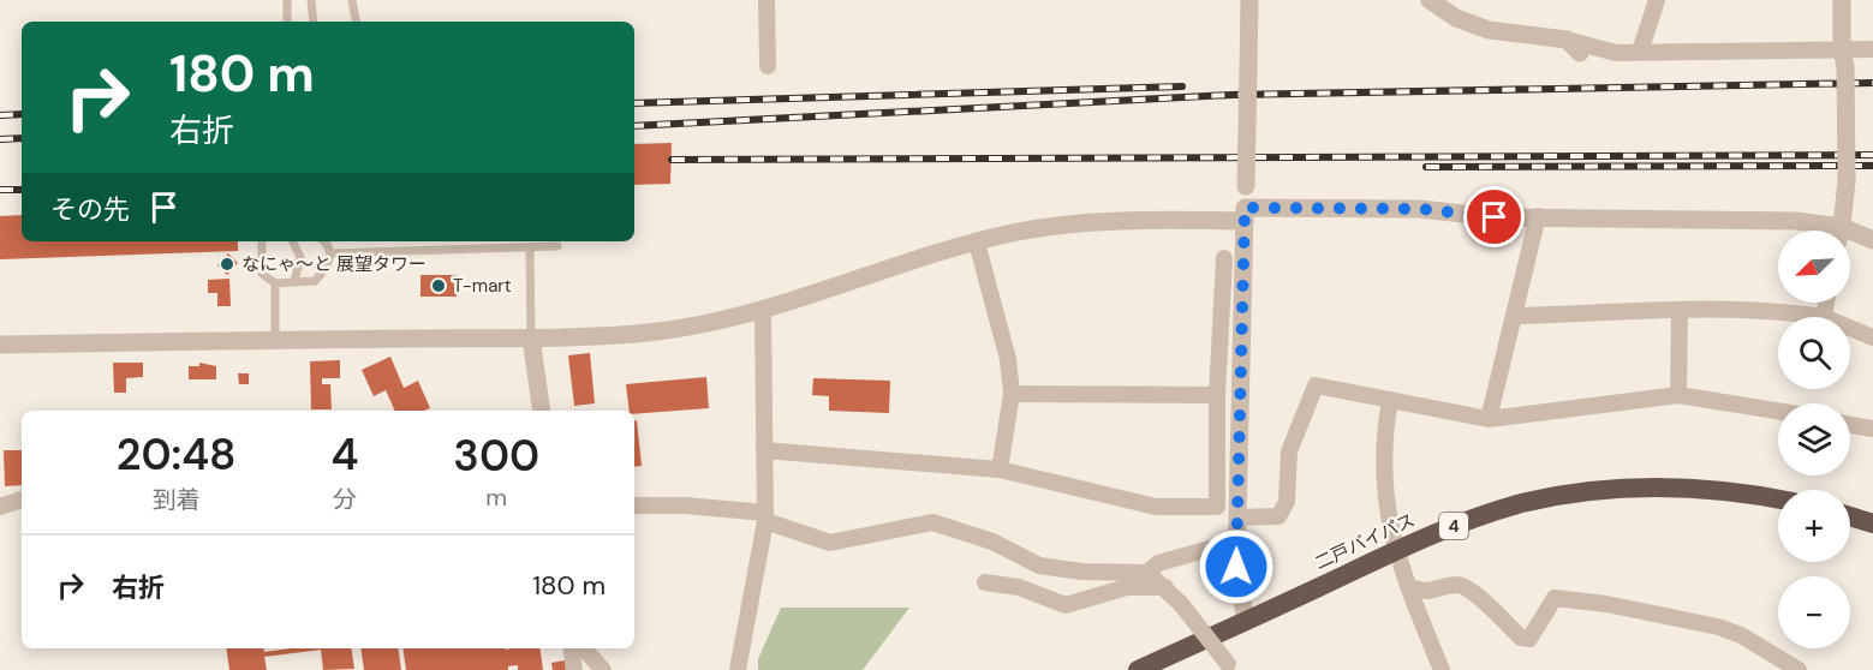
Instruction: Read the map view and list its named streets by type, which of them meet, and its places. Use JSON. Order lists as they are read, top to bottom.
{
  "streets": {
    "highway": ["4", "二戸バイパス"]
  },
  "places": ["なにゃ～と 展望タワー", "T-mart"],
  "north": "bottom left",
  "page": {
    "turn": ["180 m", "右折"],
    "then": "その先",
    "map_buttons": ["+", "−"],
    "eta": [
      "20:48",
      "到着",
      "4",
      "分",
      "300",
      "m"
    ],
    "list": [
      {
        "name": "右折",
        "value": "180 m"
      }
    ]
  }
}
